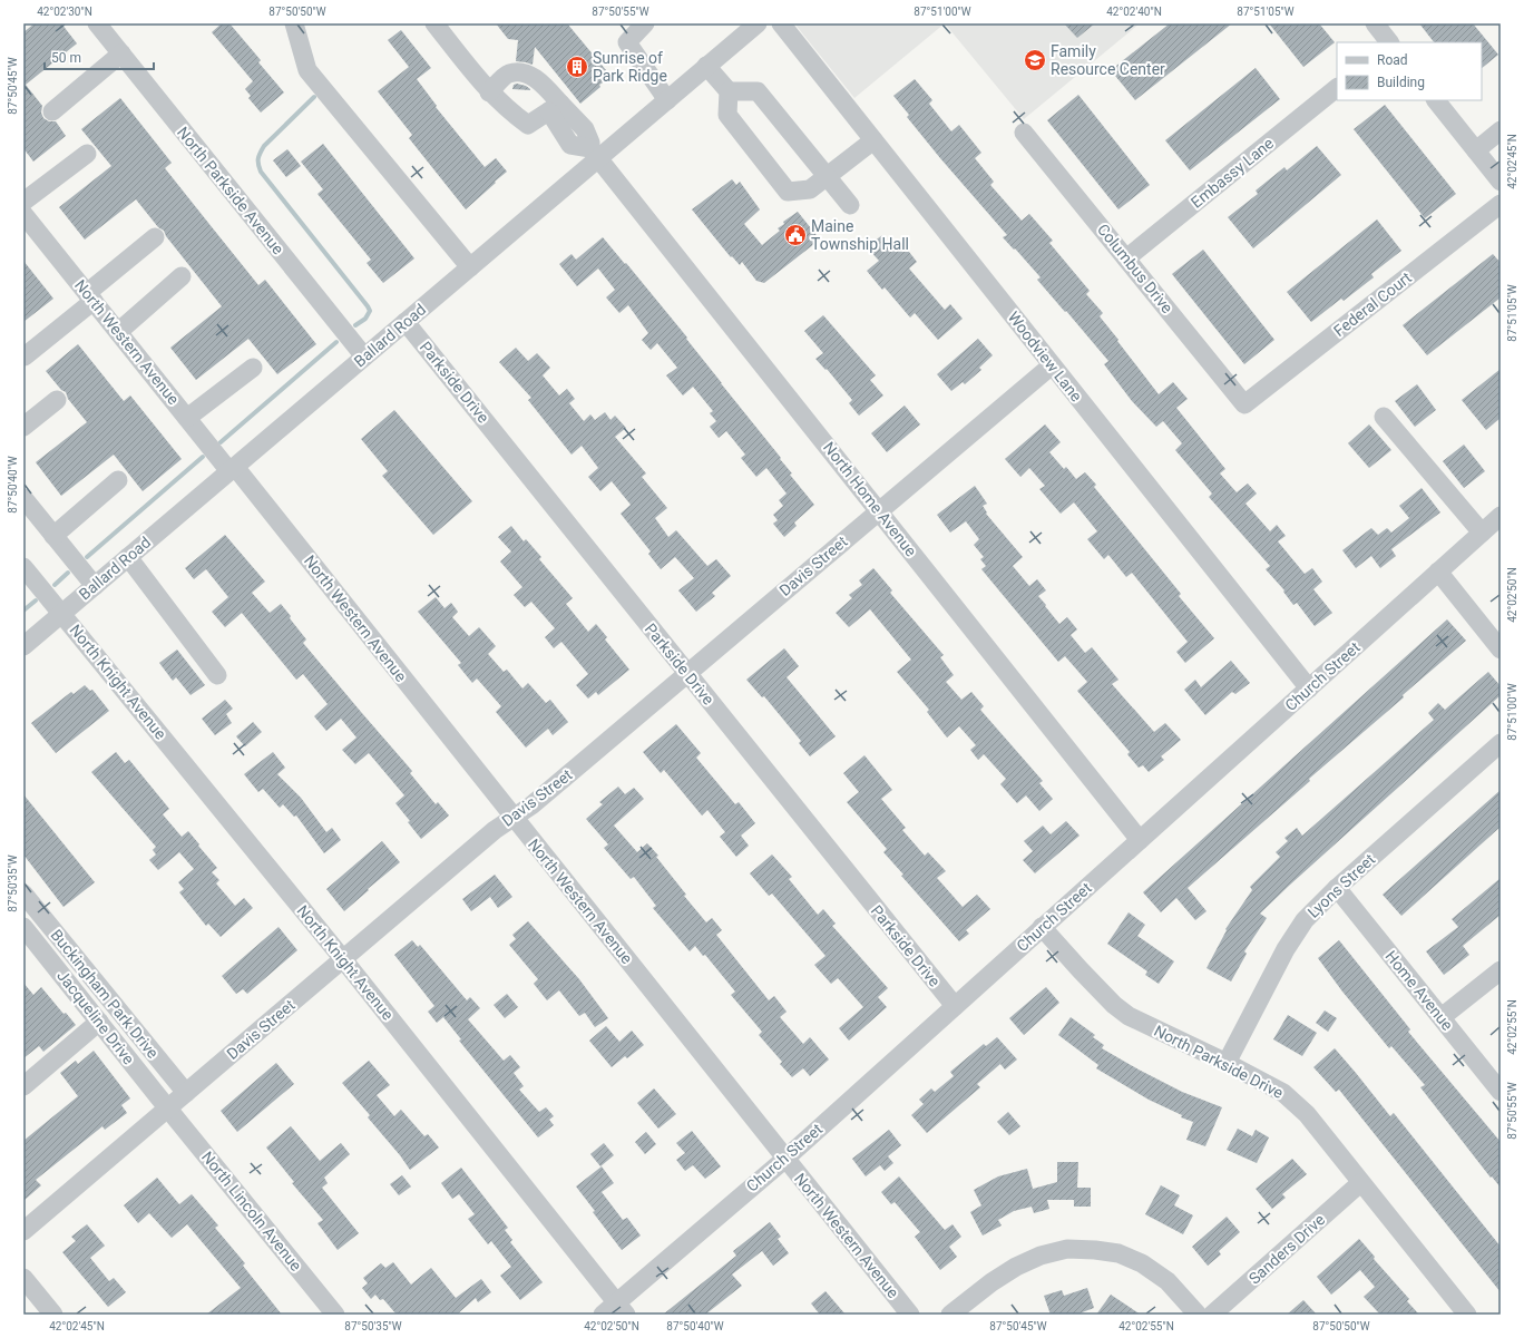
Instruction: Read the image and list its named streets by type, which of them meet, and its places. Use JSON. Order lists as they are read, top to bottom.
{
  "streets": {
    "street": [
      "Embassy Lane",
      "North Parkside Avenue",
      "Columbus Drive",
      "Federal Court",
      "Ballard Road",
      "North Western Avenue",
      "Woodview Lane",
      "Parkside Drive",
      "North Home Avenue",
      "Davis Street",
      "Church Street",
      "North Knight Avenue",
      "Lyons Street",
      "Home Avenue",
      "Buckingham Park Drive",
      "Jacqueline Drive",
      "North Parkside Drive",
      "North Lincoln Avenue",
      "Sanders Drive"
    ]
  },
  "crossings": [
    ["Embassy Lane", "Columbus Drive"],
    ["North Parkside Avenue", "Ballard Road"],
    ["Columbus Drive", "Federal Court"],
    ["Ballard Road", "North Western Avenue"],
    ["Ballard Road", "Parkside Drive"],
    ["Ballard Road", "North Home Avenue"],
    ["Ballard Road", "North Knight Avenue"],
    ["North Western Avenue", "Davis Street"],
    ["North Western Avenue", "Church Street"],
    ["Woodview Lane", "Davis Street"],
    ["Woodview Lane", "Church Street"],
    ["Parkside Drive", "Davis Street"],
    ["Parkside Drive", "Church Street"],
    ["North Home Avenue", "Davis Street"],
    ["North Home Avenue", "Church Street"],
    ["Davis Street", "North Knight Avenue"],
    ["Davis Street", "Buckingham Park Drive"],
    ["Davis Street", "Jacqueline Drive"],
    ["Davis Street", "North Lincoln Avenue"],
    ["Church Street", "North Knight Avenue"],
    ["Church Street", "North Parkside Drive"],
    ["Lyons Street", "Home Avenue"],
    ["Lyons Street", "North Parkside Drive"],
    ["Jacqueline Drive", "North Lincoln Avenue"],
    ["North Parkside Drive", "Sanders Drive"]
  ],
  "places": {
    "school or university": ["Family Resource Center"],
    "building": ["Sunrise of Park Ridge"],
    "public building": ["Maine Township Hall"]
  },
  "legend": ["Road", "Building"],
  "scale_bar": "50 m",
  "coordinates": [
    "42°02'30\"N",
    "87°50'50\"W",
    "87°50'55\"W",
    "87°51'00\"W",
    "42°02'40\"N",
    "87°51'05\"W",
    "87°50'45\"W",
    "42°02'45\"N",
    "87°50'40\"W",
    "42°02'50\"N",
    "87°50'35\"W",
    "42°02'55\"N"
  ]
}
